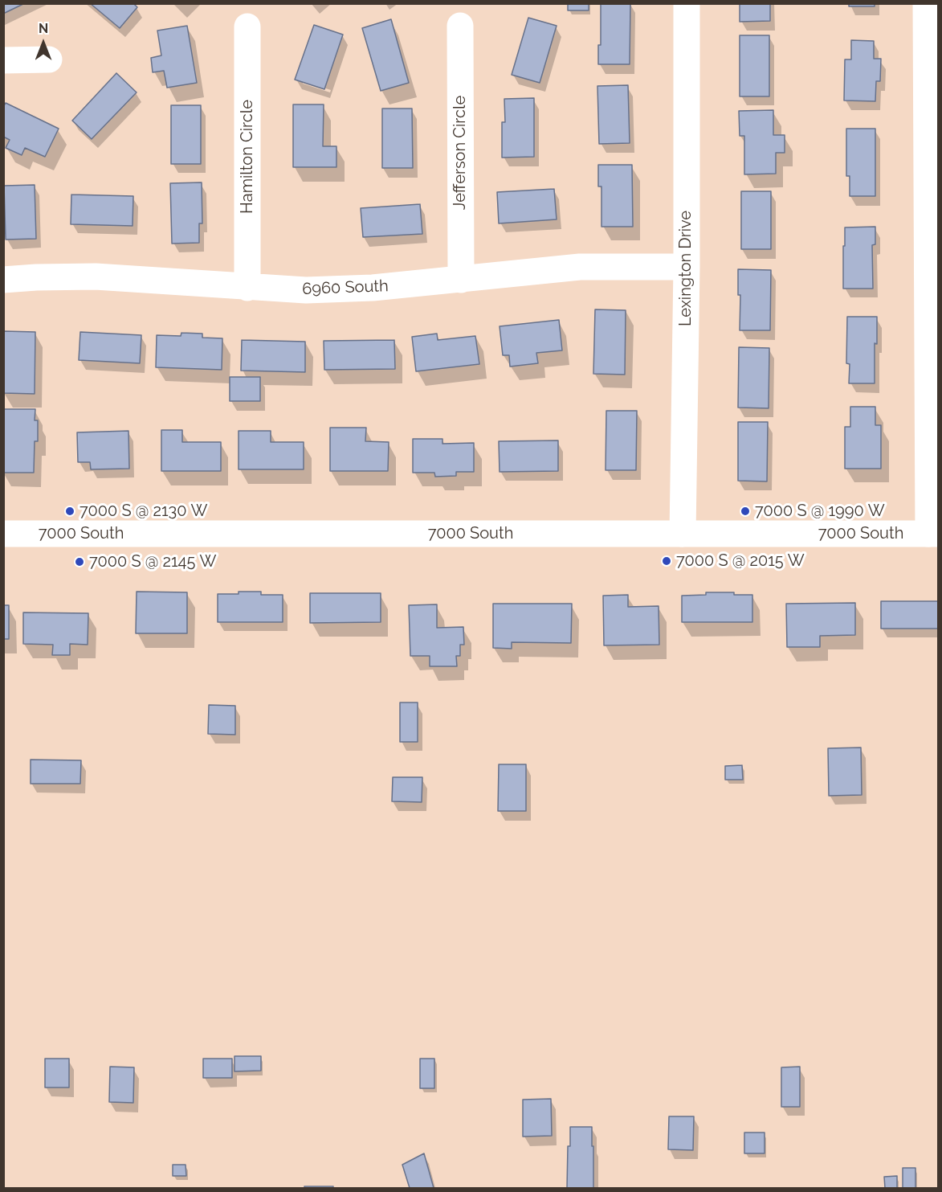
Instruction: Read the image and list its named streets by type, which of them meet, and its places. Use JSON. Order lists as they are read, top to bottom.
{
  "streets": {
    "street": [
      "Jefferson Circle",
      "Hamilton Circle",
      "Lexington Drive",
      "6960 South",
      "7000 South"
    ]
  },
  "crossings": [
    ["Jefferson Circle", "6960 South"],
    ["Hamilton Circle", "6960 South"],
    ["Lexington Drive", "6960 South"],
    ["Lexington Drive", "7000 South"]
  ],
  "places": [
    "7000 S @ 2130 W",
    "7000 S @ 1990 W",
    "7000 S @ 2015 W",
    "7000 S @ 2145 W"
  ],
  "north": "top"
}
